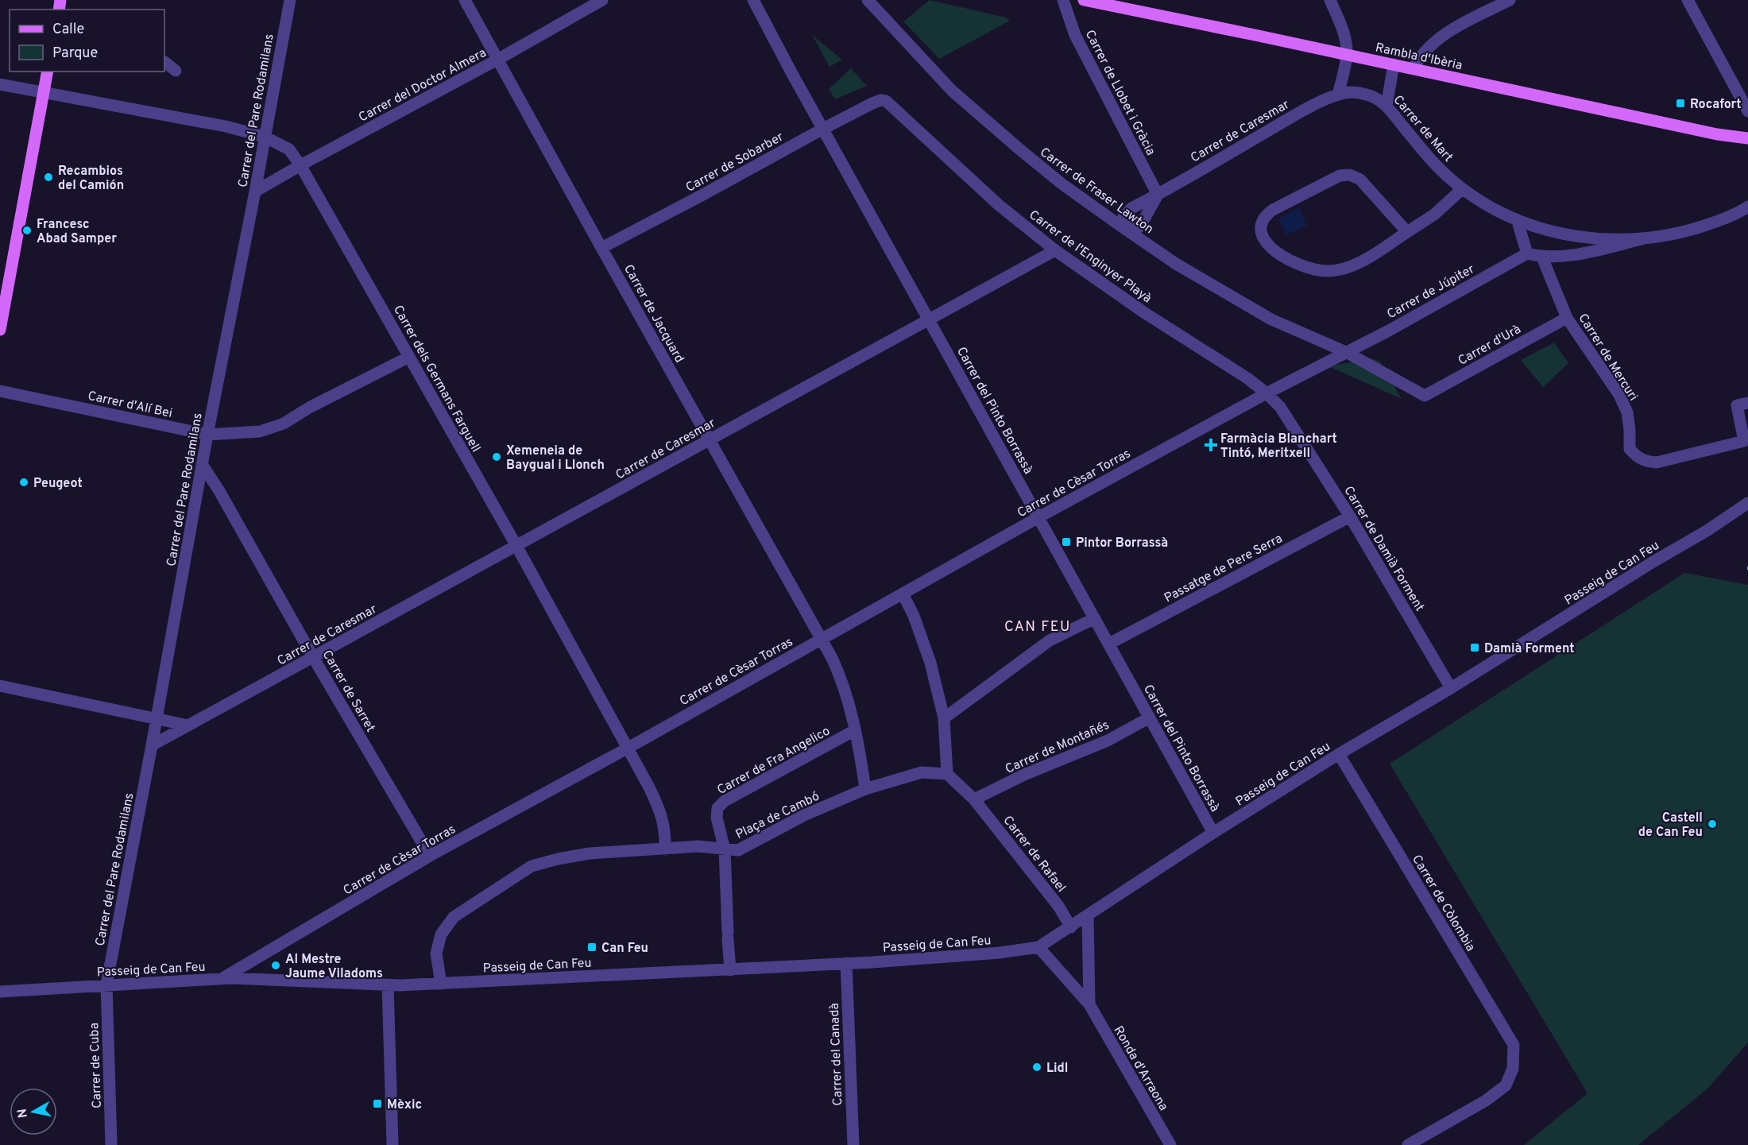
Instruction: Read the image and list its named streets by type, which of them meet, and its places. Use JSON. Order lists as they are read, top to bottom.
{
  "streets": {
    "main road": ["Rambla d'Ibèria"],
    "street": [
      "Carrer del Doctor Almera",
      "Carrer de Llobet i Gràcia",
      "Carrer del Pare Rodamilans",
      "Carrer de Mart",
      "Carrer de Caresmar",
      "Carrer de Sobarber",
      "Carrer de Fraser Lawton",
      "Carrer de l'Enginyer Playà",
      "Carrer de Júpiter",
      "Carrer de Jacquard",
      "Carrer d'Urà",
      "Carrer de Mercuri",
      "Carrer dels Germans Farguell",
      "Carrer d'Alí Bei",
      "Carrer del Pinto Borrassà",
      "Carrer de Cèsar Torras",
      "Carrer de Damià Forment",
      "Passatge de Pere Serra",
      "Passeig de Can Feu",
      "Carrer de Sarret",
      "Carrer de Montañés",
      "Carrer de Fra Angelico",
      "Plaça de Cambó",
      "Carrer de Rafael",
      "Carrer de Còlombia",
      "Carrer del Canadà",
      "Carrer de Cuba",
      "Ronda d'Arraona"
    ]
  },
  "crossings": [
    ["Carrer del Doctor Almera", "Carrer del Pare Rodamilans"],
    ["Carrer del Doctor Almera", "Carrer de Jacquard"],
    ["Carrer del Doctor Almera", "Carrer dels Germans Farguell"],
    ["Carrer de Llobet i Gràcia", "Carrer de Caresmar"],
    ["Carrer del Pare Rodamilans", "Carrer de Caresmar"],
    ["Carrer del Pare Rodamilans", "Carrer dels Germans Farguell"],
    ["Carrer del Pare Rodamilans", "Carrer d'Alí Bei"],
    ["Carrer del Pare Rodamilans", "Passeig de Can Feu"],
    ["Carrer del Pare Rodamilans", "Carrer de Sarret"],
    ["Carrer del Pare Rodamilans", "Carrer de Cuba"],
    ["Carrer de Mart", "Carrer de Caresmar"],
    ["Carrer de Mart", "Carrer de Mercuri"],
    ["Carrer de Caresmar", "Carrer de Fraser Lawton"],
    ["Carrer de Caresmar", "Carrer de l'Enginyer Playà"],
    ["Carrer de Caresmar", "Carrer de Jacquard"],
    ["Carrer de Caresmar", "Carrer dels Germans Farguell"],
    ["Carrer de Caresmar", "Carrer del Pinto Borrassà"],
    ["Carrer de Caresmar", "Carrer de Sarret"],
    ["Carrer de Sobarber", "Carrer de l'Enginyer Playà"],
    ["Carrer de Sobarber", "Carrer de Jacquard"],
    ["Carrer de Sobarber", "Carrer del Pinto Borrassà"],
    ["Carrer de Fraser Lawton", "Carrer de Júpiter"],
    ["Carrer de Fraser Lawton", "Carrer d'Urà"],
    ["Carrer de l'Enginyer Playà", "Carrer de Cèsar Torras"],
    ["Carrer de l'Enginyer Playà", "Carrer de Damià Forment"],
    ["Carrer de Jacquard", "Carrer de Cèsar Torras"],
    ["Carrer de Jacquard", "Carrer de Fra Angelico"],
    ["Carrer de Jacquard", "Plaça de Cambó"],
    ["Carrer d'Urà", "Carrer de Mercuri"],
    ["Carrer dels Germans Farguell", "Carrer d'Alí Bei"],
    ["Carrer dels Germans Farguell", "Carrer de Cèsar Torras"],
    ["Carrer del Pinto Borrassà", "Carrer de Cèsar Torras"],
    ["Carrer del Pinto Borrassà", "Passatge de Pere Serra"],
    ["Carrer del Pinto Borrassà", "Passeig de Can Feu"],
    ["Carrer del Pinto Borrassà", "Carrer de Montañés"],
    ["Carrer de Cèsar Torras", "Passeig de Can Feu"],
    ["Carrer de Cèsar Torras", "Carrer de Sarret"],
    ["Carrer de Damià Forment", "Passatge de Pere Serra"],
    ["Carrer de Damià Forment", "Passeig de Can Feu"],
    ["Passeig de Can Feu", "Plaça de Cambó"],
    ["Passeig de Can Feu", "Carrer de Rafael"],
    ["Passeig de Can Feu", "Carrer de Còlombia"],
    ["Passeig de Can Feu", "Carrer del Canadà"],
    ["Passeig de Can Feu", "Carrer de Cuba"],
    ["Passeig de Can Feu", "Ronda d'Arraona"],
    ["Carrer de Montañés", "Carrer de Rafael"],
    ["Carrer de Fra Angelico", "Plaça de Cambó"],
    ["Plaça de Cambó", "Carrer de Rafael"]
  ],
  "districts": ["CAN FEU"],
  "places": {
    "transit": [
      "Rocafort",
      "Pintor Borrassà",
      "Damià Forment",
      "Can Feu",
      "Mèxic"
    ],
    "other": [
      "Recambios del Camión",
      "Francesc Abad Samper",
      "Xemeneia de Baygual i Llonch",
      "Peugeot",
      "Castell de Can Feu",
      "Al Mestre Jaume Viladoms",
      "Lidl"
    ],
    "health": ["Farmàcia Blanchart Tintó, Meritxell"]
  },
  "legend": ["Calle", "Parque"],
  "north": "left"
}
